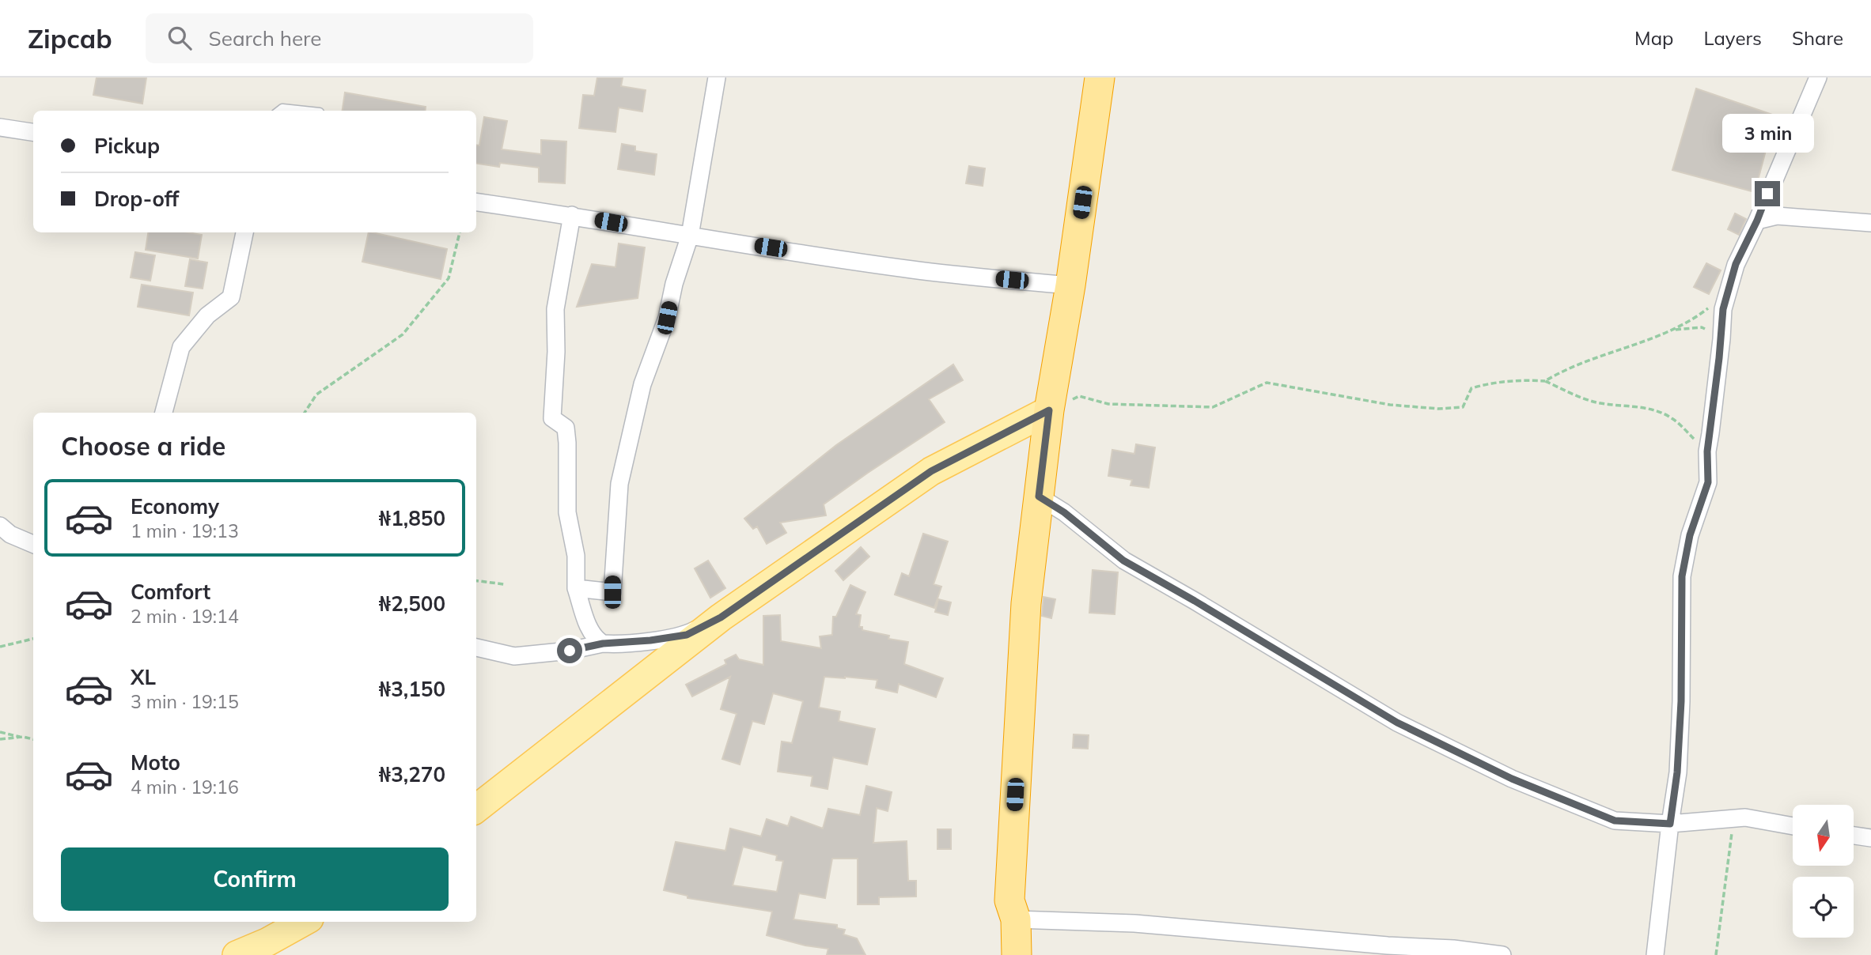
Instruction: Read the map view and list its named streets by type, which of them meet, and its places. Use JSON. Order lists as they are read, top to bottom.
{
  "north": "bottom",
  "page": {
    "header": "Zipcab",
    "search": "Search here",
    "nav": ["Map", "Layers", "Share"],
    "banner": ["Pickup", "Drop-off"],
    "bubble": "3 min",
    "heading": "Choose a ride",
    "list": [
      {
        "name": "Economy",
        "note": "1 min · 19:13",
        "value": "₦1,850"
      },
      {
        "name": "Comfort",
        "note": "2 min · 19:14",
        "value": "₦2,500"
      },
      {
        "name": "XL",
        "note": "3 min · 19:15",
        "value": "₦3,150"
      },
      {
        "name": "Moto",
        "note": "4 min · 19:16",
        "value": "₦3,270"
      }
    ],
    "buttons": "Confirm"
  }
}
